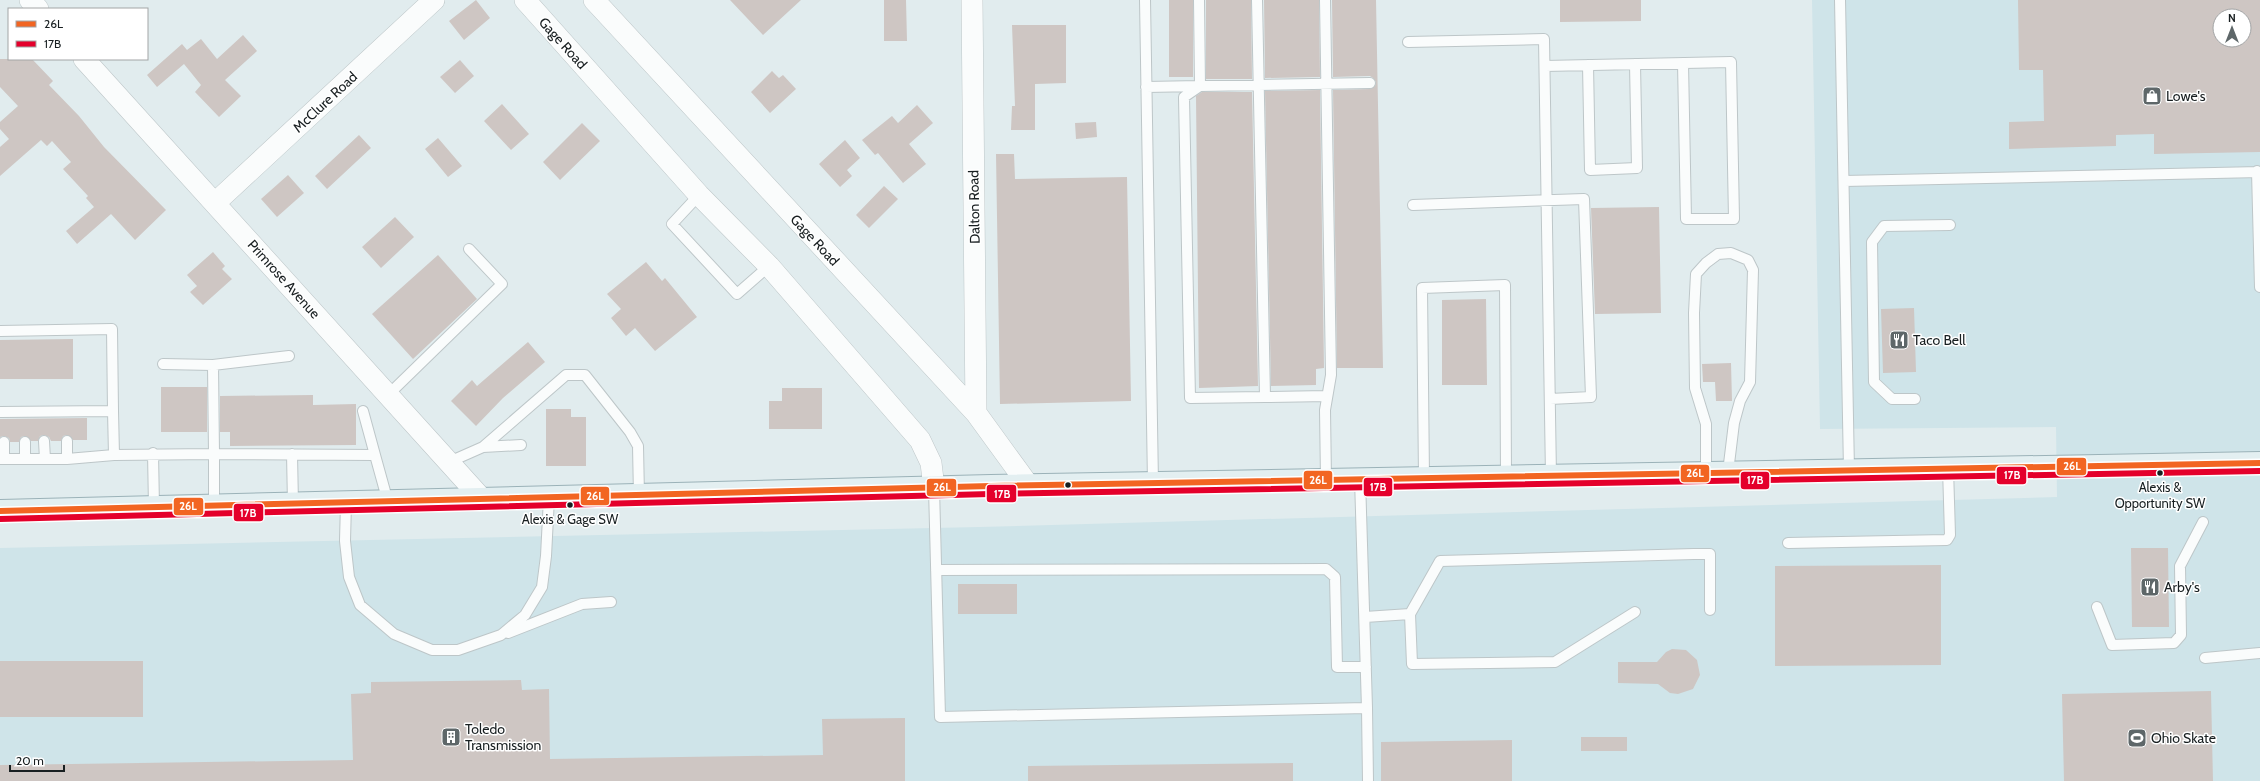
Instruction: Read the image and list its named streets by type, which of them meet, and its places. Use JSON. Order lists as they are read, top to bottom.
{
  "streets": {
    "street": [
      "Gage Road",
      "McClure Road",
      "Dalton Road",
      "Primrose Avenue"
    ]
  },
  "crossings": [
    ["Gage Road", "Dalton Road"],
    ["McClure Road", "Primrose Avenue"]
  ],
  "places": {
    "shop": ["Lowe's"],
    "restaurant": ["Taco Bell", "Arby's"],
    "other": ["Alexis & Opportunity SW", "Alexis & Gage SW"],
    "building": ["Toledo Transmission"],
    "sports": ["Ohio Skate"]
  },
  "lines": ["transit line 26L", "transit line 17B"],
  "legend": ["26L", "17B"],
  "scale_bar": "20 m",
  "north": "top"
}
